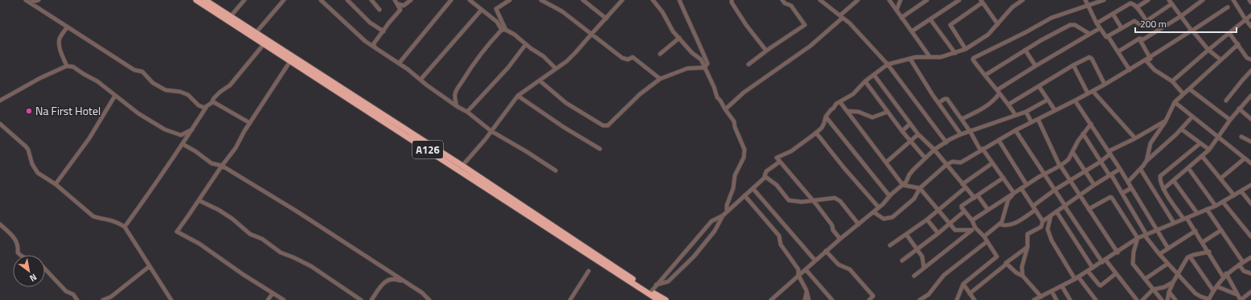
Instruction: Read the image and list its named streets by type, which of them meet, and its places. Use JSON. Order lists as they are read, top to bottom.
{
  "streets": {
    "highway": ["A126"]
  },
  "places": ["Na First Hotel"],
  "scale_bar": "200 m",
  "north": "bottom right"
}
